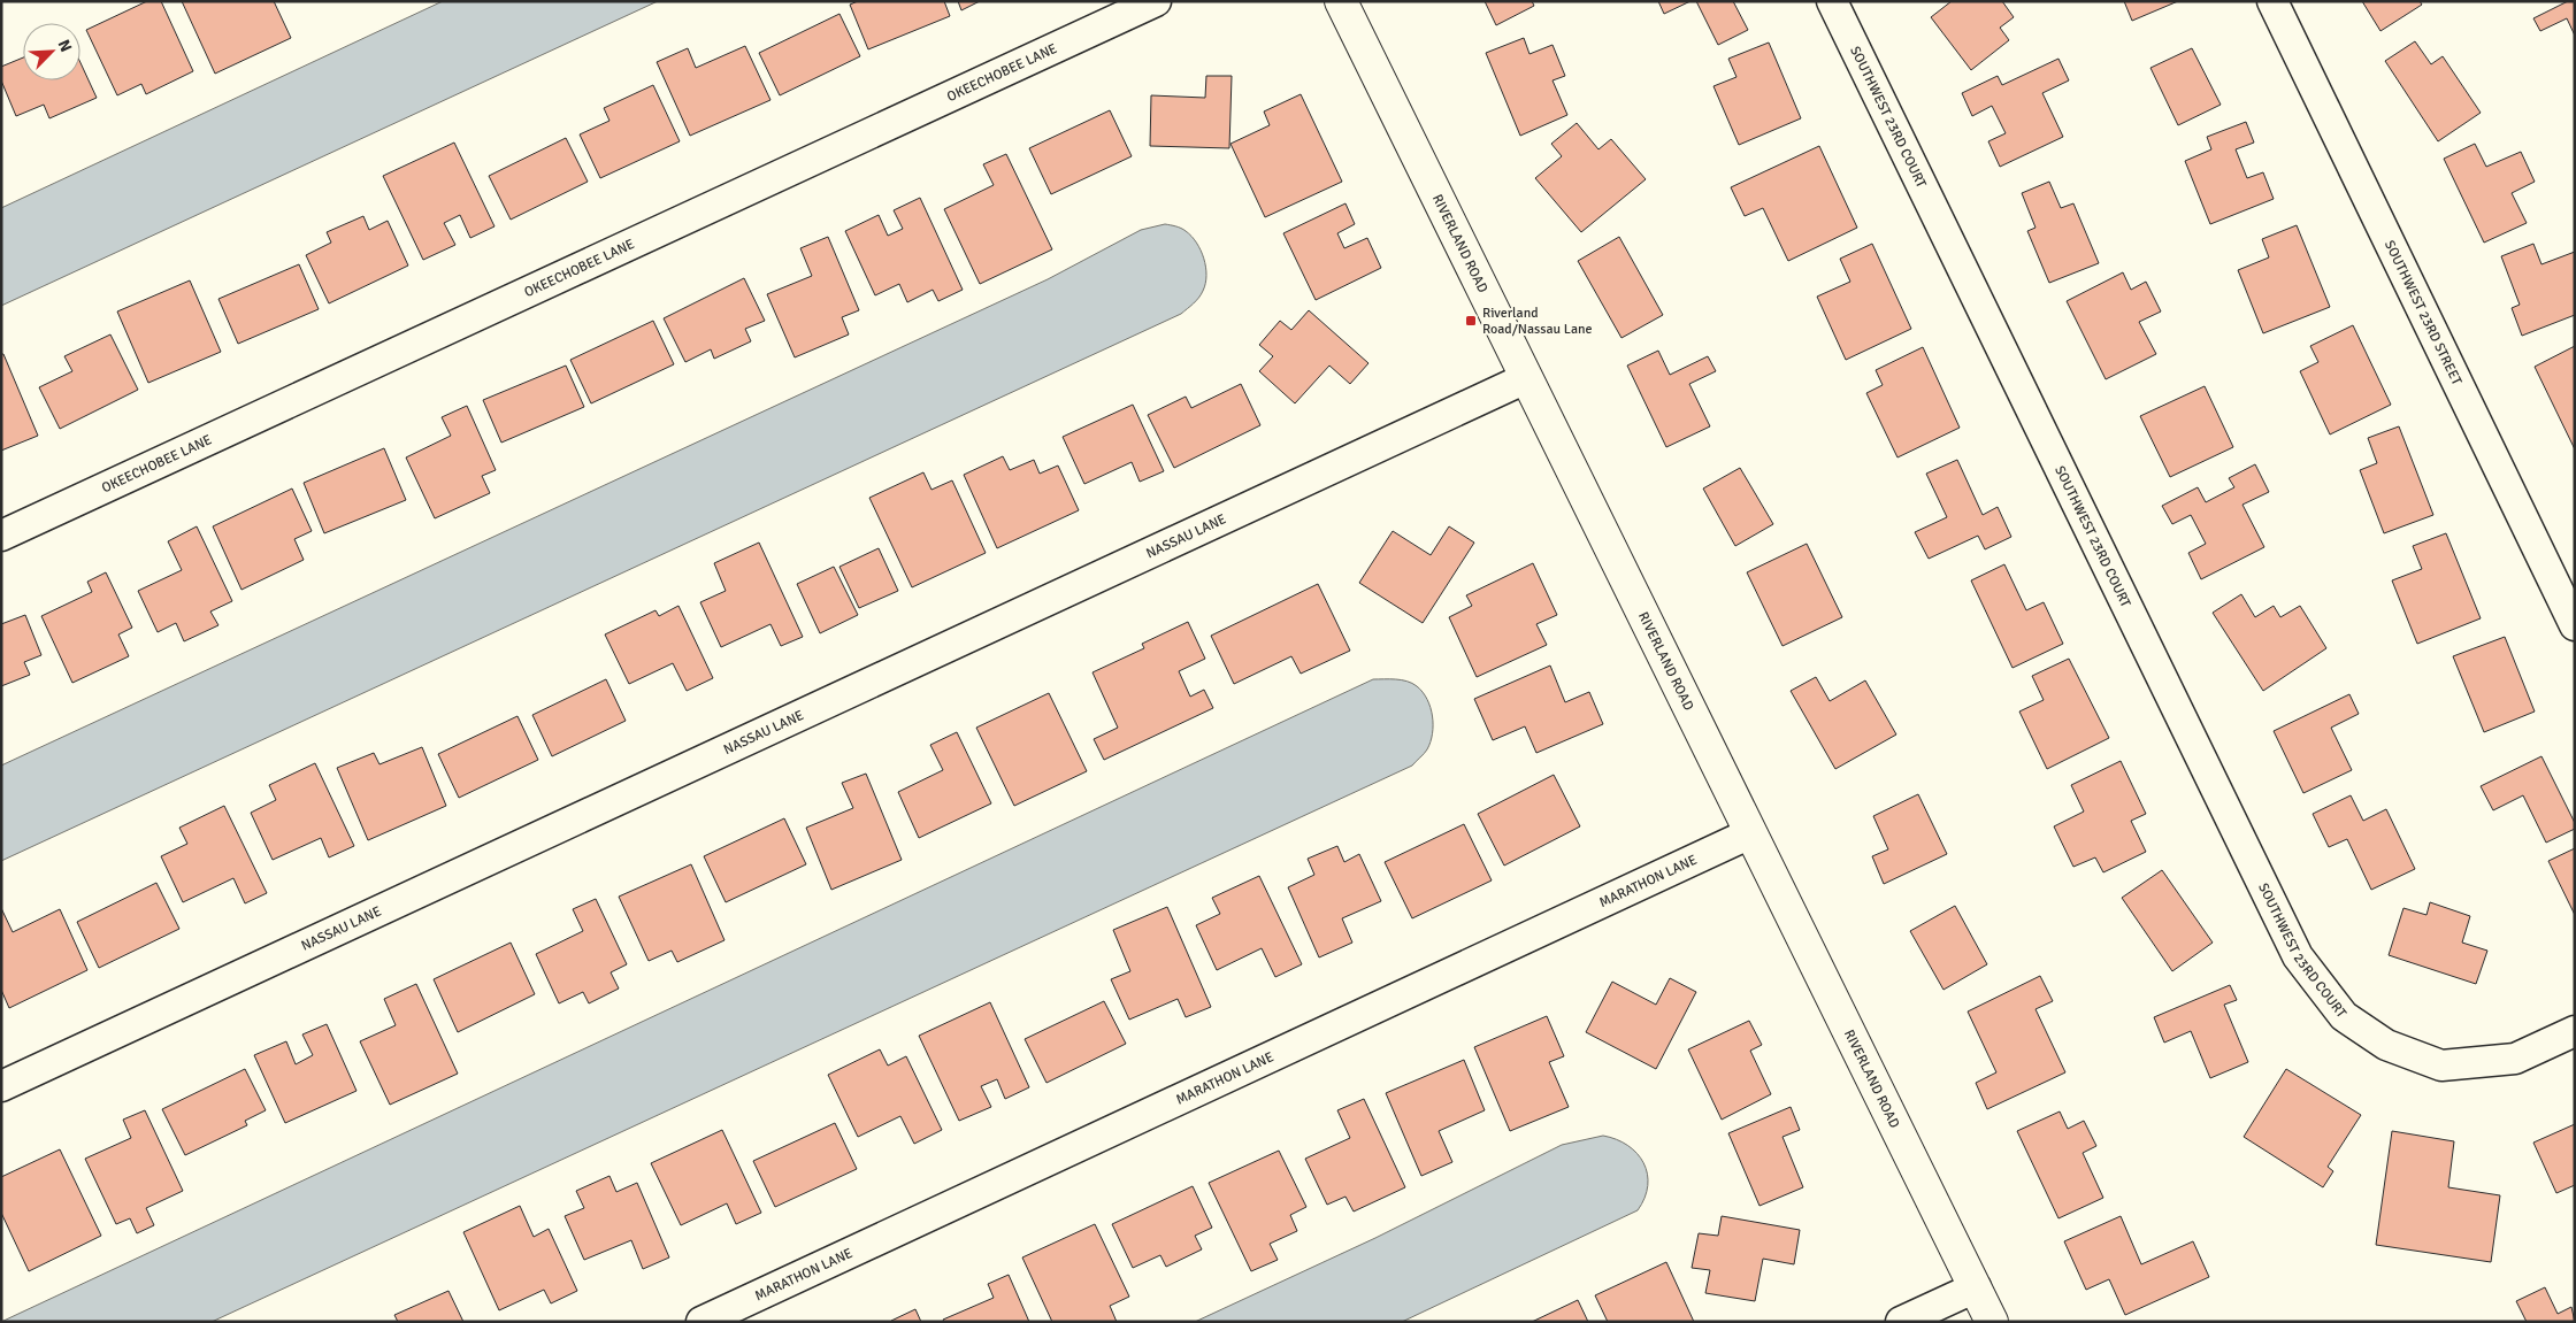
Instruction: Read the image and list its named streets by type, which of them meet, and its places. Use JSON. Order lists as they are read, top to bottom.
{
  "streets": {
    "street": [
      "OKEECHOBEE LANE",
      "SOUTHWEST 23RD COURT",
      "RIVERLAND ROAD",
      "SOUTHWEST 23RD STREET",
      "NASSAU LANE",
      "MARATHON LANE"
    ]
  },
  "crossings": [
    ["RIVERLAND ROAD", "NASSAU LANE"],
    ["RIVERLAND ROAD", "MARATHON LANE"]
  ],
  "places": {
    "transit": ["Riverland Road/Nassau Lane"]
  },
  "north": "top right"
}
